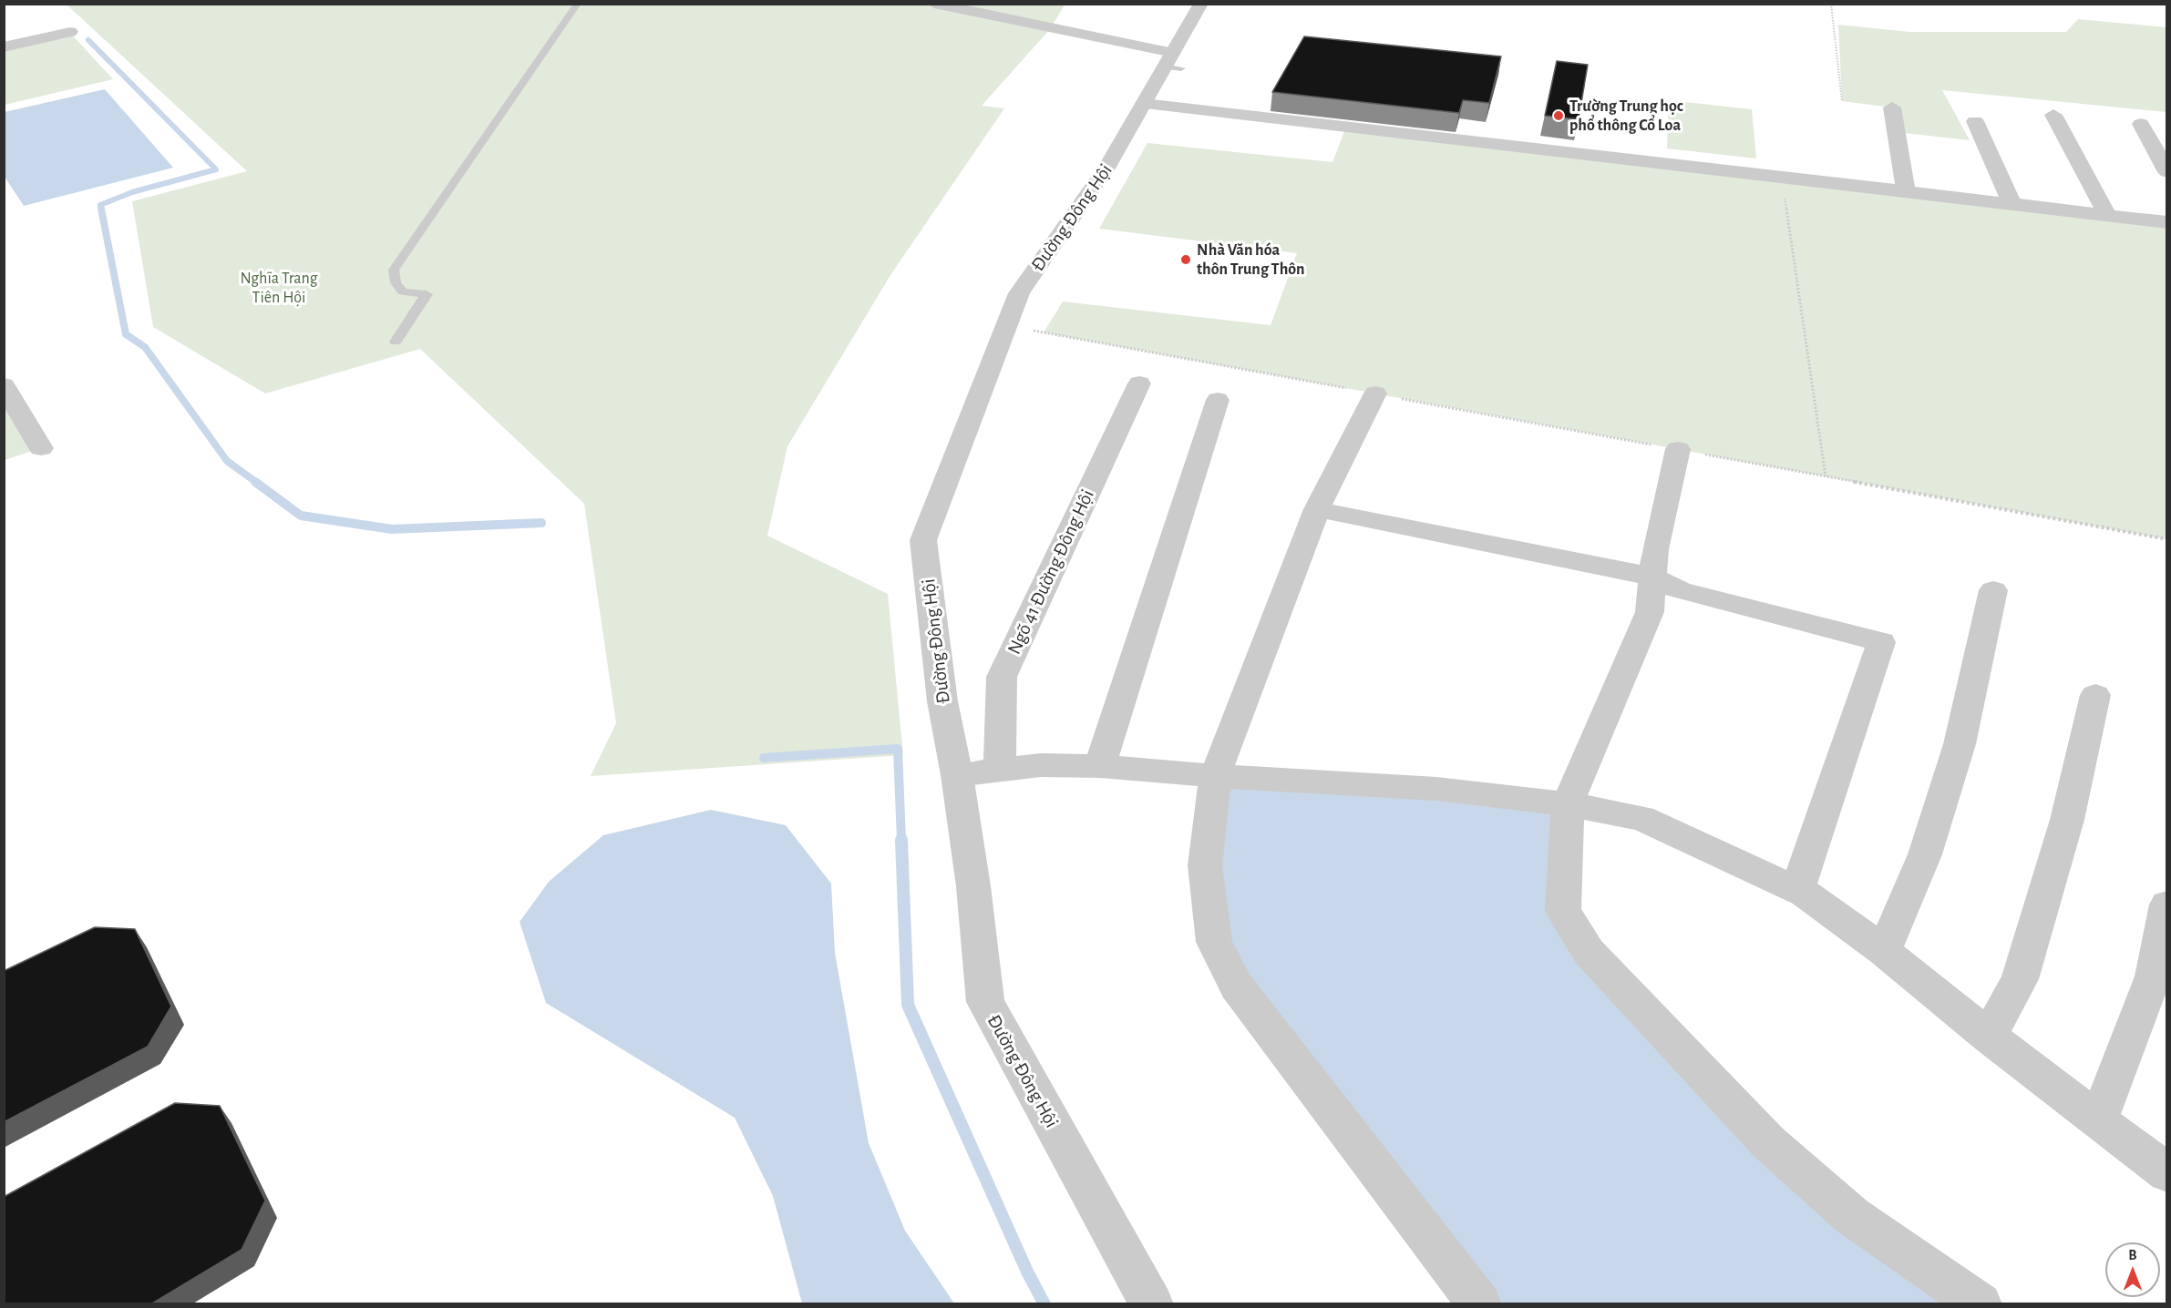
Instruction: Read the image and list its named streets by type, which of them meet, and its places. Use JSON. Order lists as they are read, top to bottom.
{
  "streets": {
    "street": ["Đường Đông Hội", "Ngõ 41 Đường Đông Hội"]
  },
  "parks": ["Nghĩa Trang Tiên Hội"],
  "places": ["Trường Trung học phổ thông Cổ Loa", "Nhà Văn hóa thôn Trung Thôn"],
  "north": "top"
}
